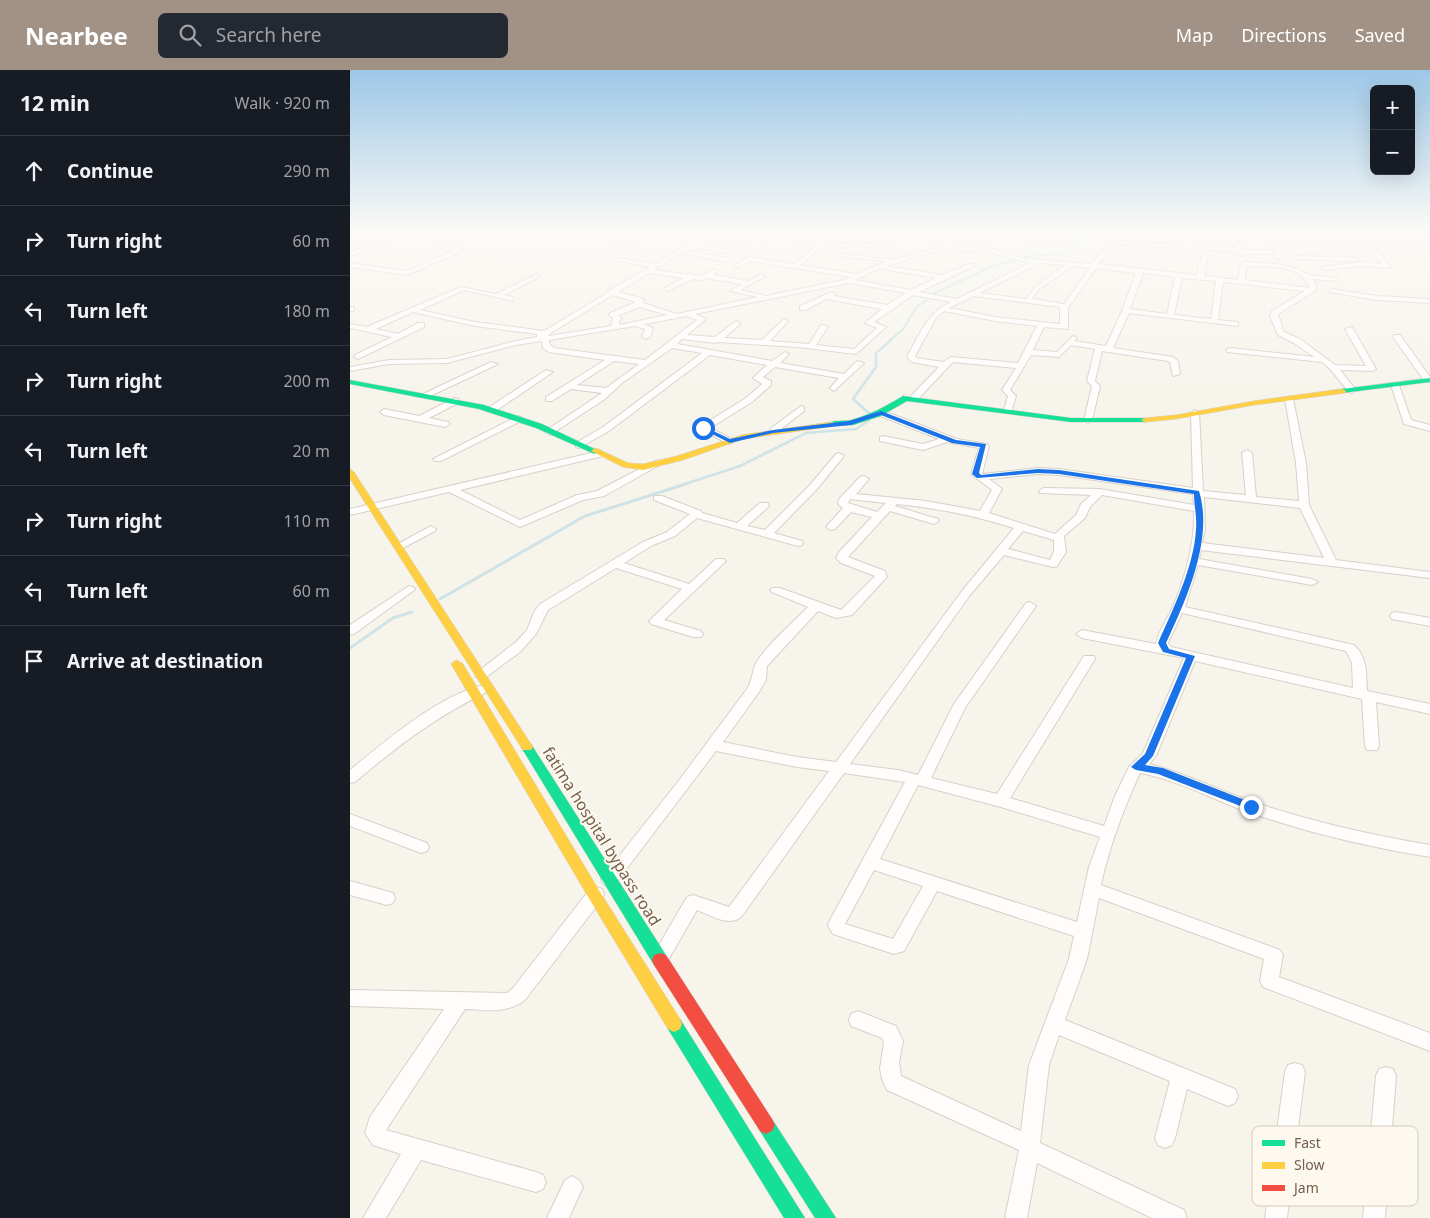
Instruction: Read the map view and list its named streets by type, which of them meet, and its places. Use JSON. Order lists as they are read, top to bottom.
{
  "streets": {
    "main road": ["fatima hospital bypass road"]
  },
  "legend": ["Fast", "Slow", "Jam"],
  "page": {
    "header": "Nearbee",
    "search": "Search here",
    "nav": ["Map", "Directions", "Saved"],
    "heading": ["12 min", "Walk · 920 m"],
    "map_buttons": ["+", "−"],
    "list": [
      ["Continue", "290 m"],
      ["Turn right", "60 m"],
      ["Turn left", "180 m"],
      ["Turn right", "200 m"],
      ["Turn left", "20 m"],
      ["Turn right", "110 m"],
      ["Turn left", "60 m"],
      "Arrive at destination"
    ]
  }
}
